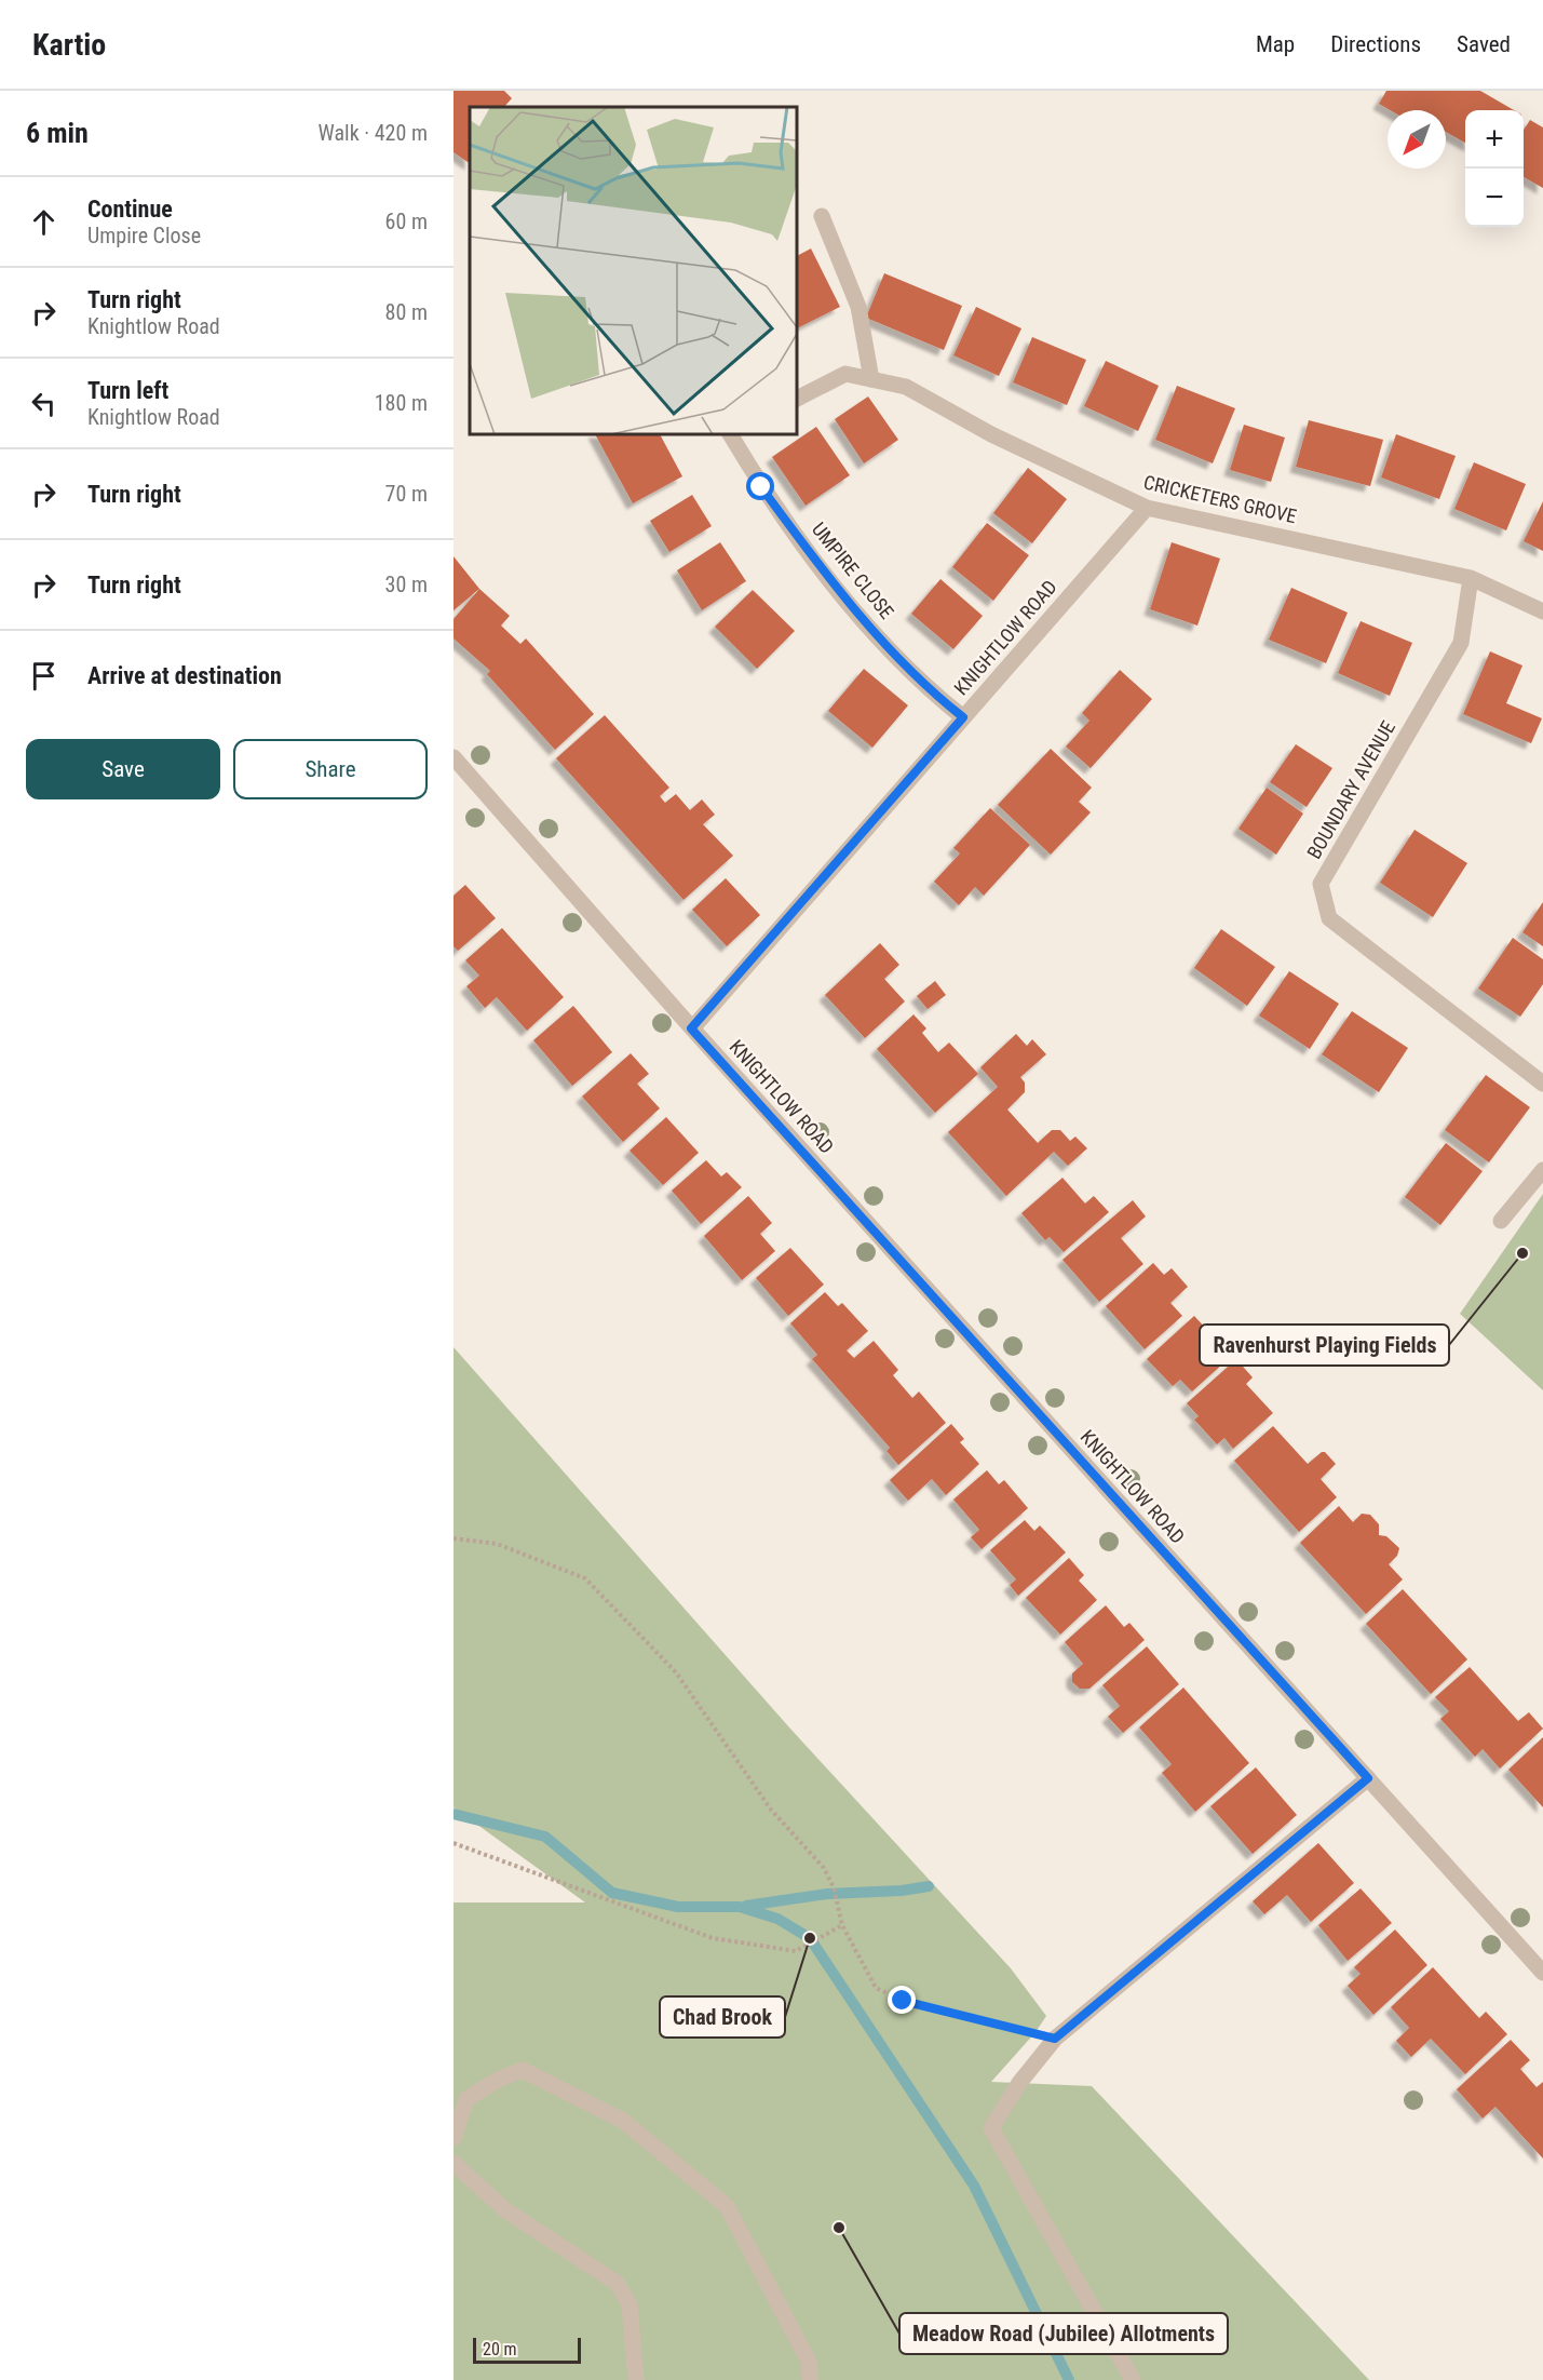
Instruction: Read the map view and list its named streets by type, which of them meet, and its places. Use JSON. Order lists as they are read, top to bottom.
{
  "streets": {
    "street": [
      "CRICKETERS GROVE",
      "UMPIRE CLOSE",
      "KNIGHTLOW ROAD",
      "BOUNDARY AVENUE"
    ]
  },
  "crossings": [
    ["CRICKETERS GROVE", "KNIGHTLOW ROAD"],
    ["CRICKETERS GROVE", "BOUNDARY AVENUE"],
    ["UMPIRE CLOSE", "KNIGHTLOW ROAD"]
  ],
  "places": ["Ravenhurst Playing Fields", "Chad Brook", "Meadow Road (Jubilee) Allotments"],
  "scale_bar": "20 m",
  "north": "bottom left",
  "page": {
    "header": "Kartio",
    "nav": ["Map", "Directions", "Saved"],
    "heading": ["6 min", "Walk · 420 m"],
    "map_buttons": ["+", "−"],
    "list": [
      ["Continue", "Umpire Close", "60 m"],
      ["Turn right", "Knightlow Road", "80 m"],
      ["Turn left", "Knightlow Road", "180 m"],
      ["Turn right", "70 m"],
      ["Turn right", "30 m"],
      "Arrive at destination"
    ],
    "buttons": ["Save", "Share"],
    "scale": "20 m"
  }
}
